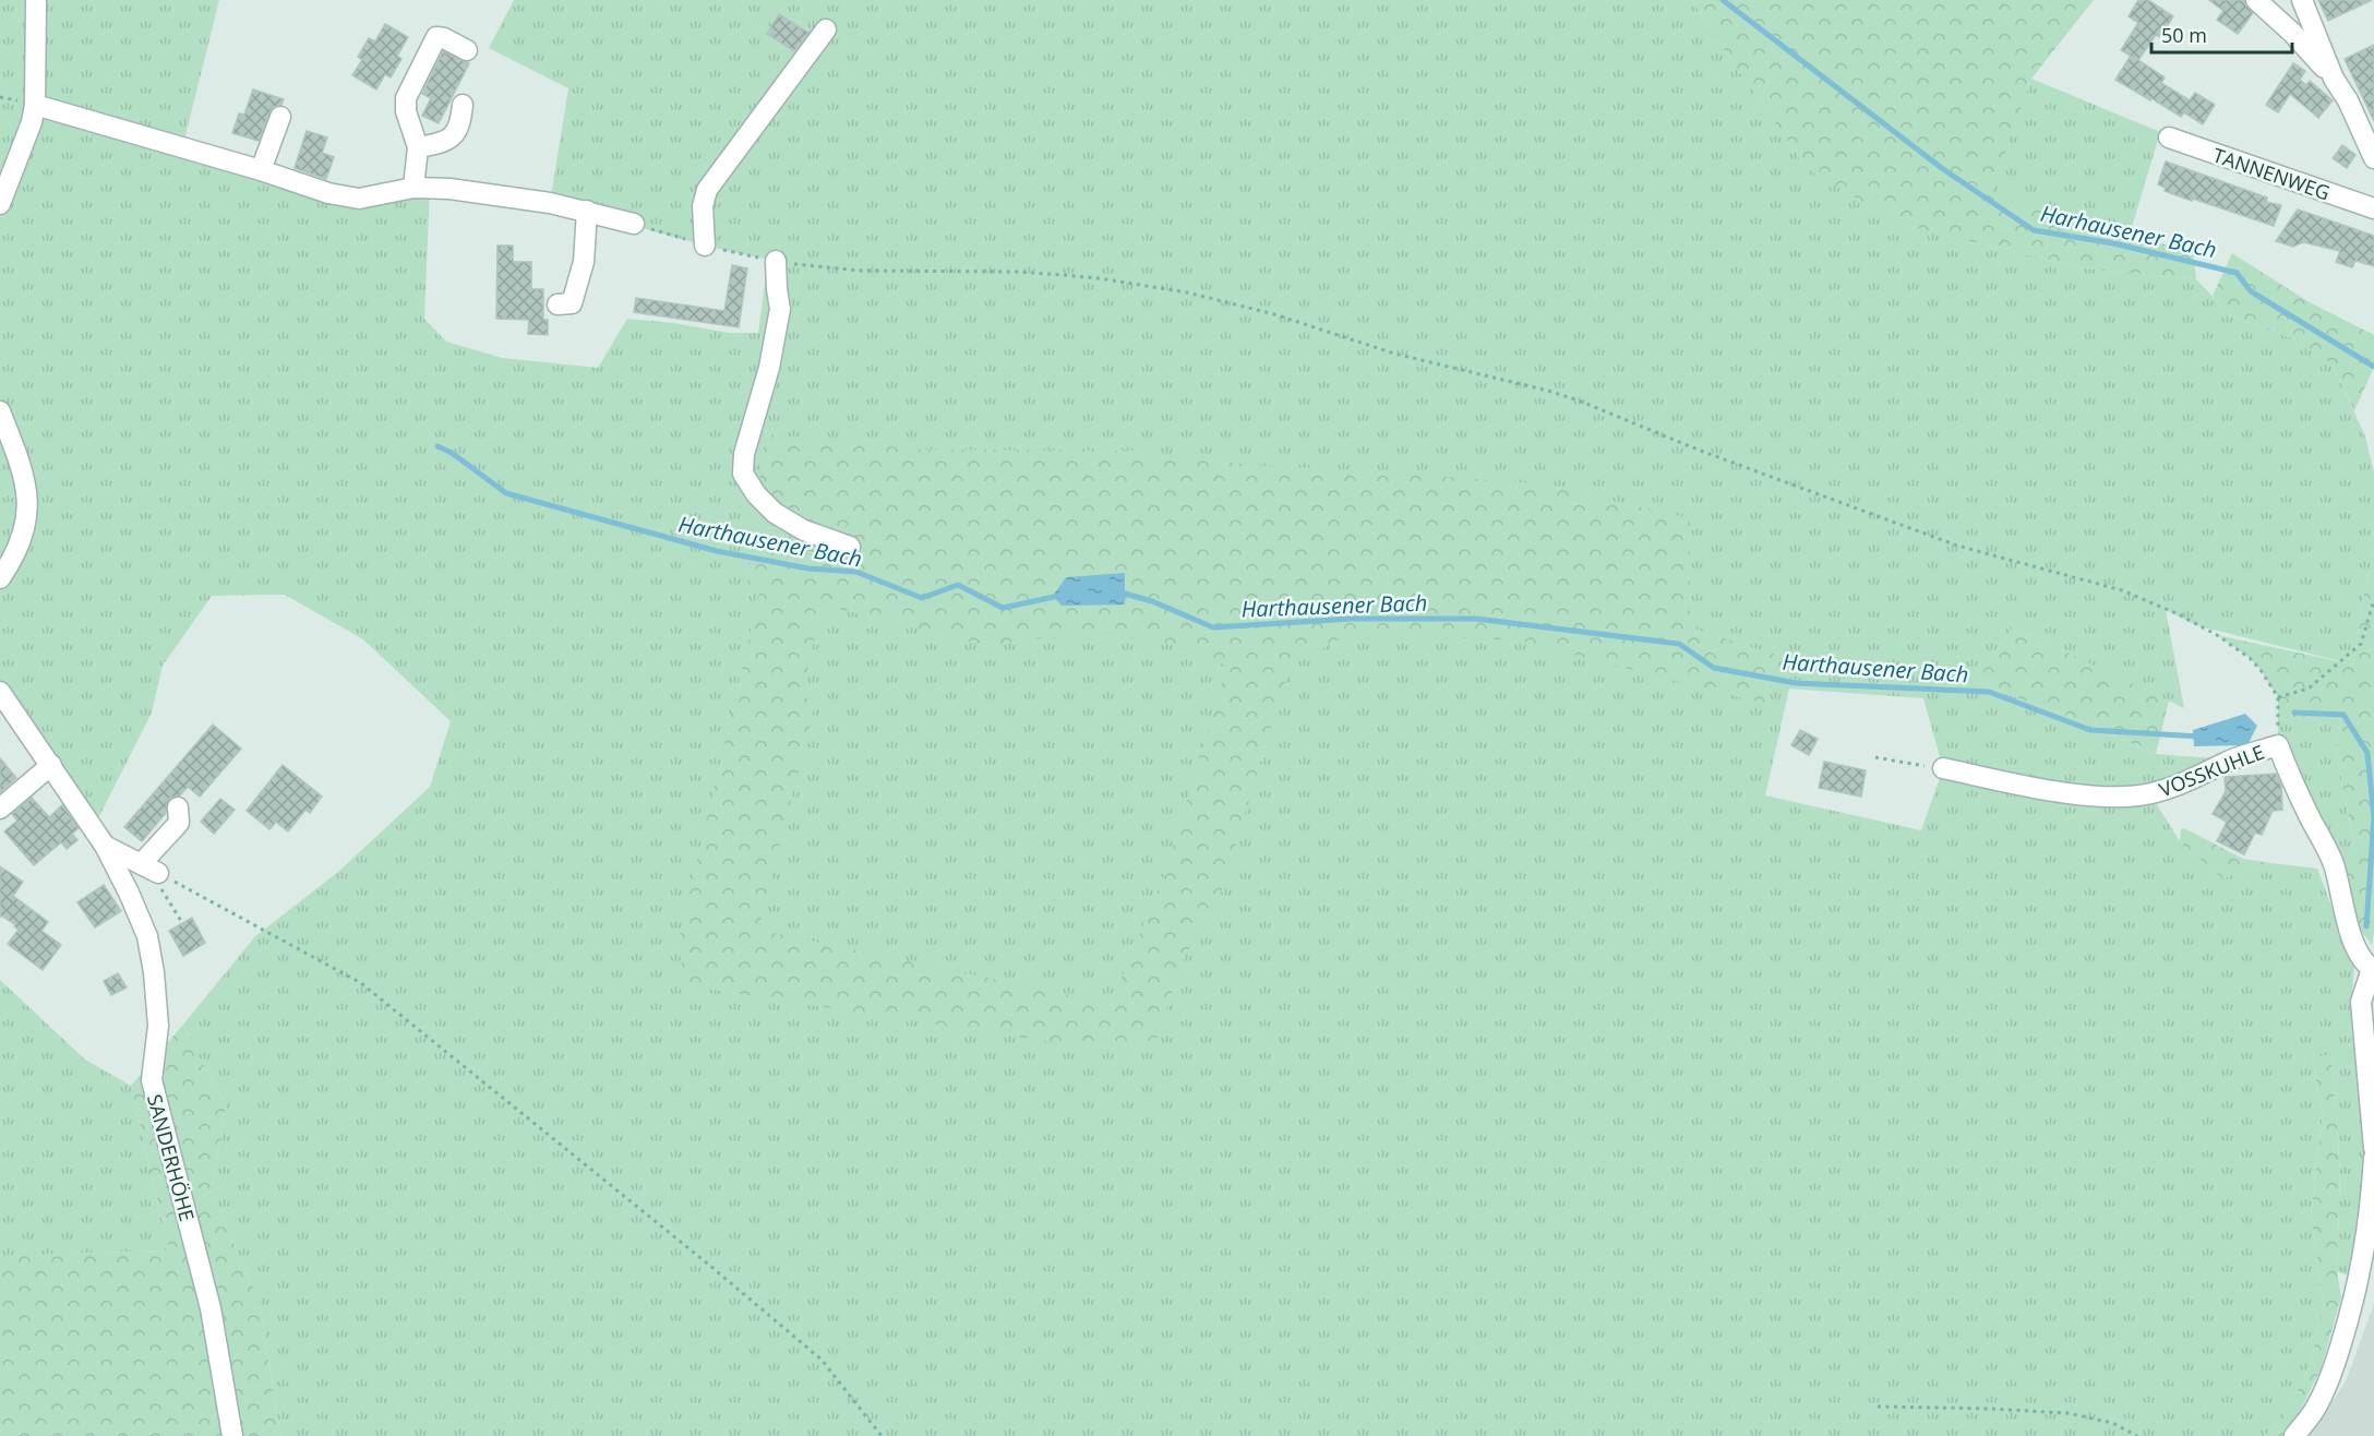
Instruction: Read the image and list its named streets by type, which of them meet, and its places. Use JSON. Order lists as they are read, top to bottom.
{
  "streets": {
    "street": ["TANNENWEG", "VOSSKUHLE", "SANDERHÖHE"]
  },
  "water": ["Harhausener Bach", "Harthausener Bach"],
  "scale_bar": "50 m"
}
